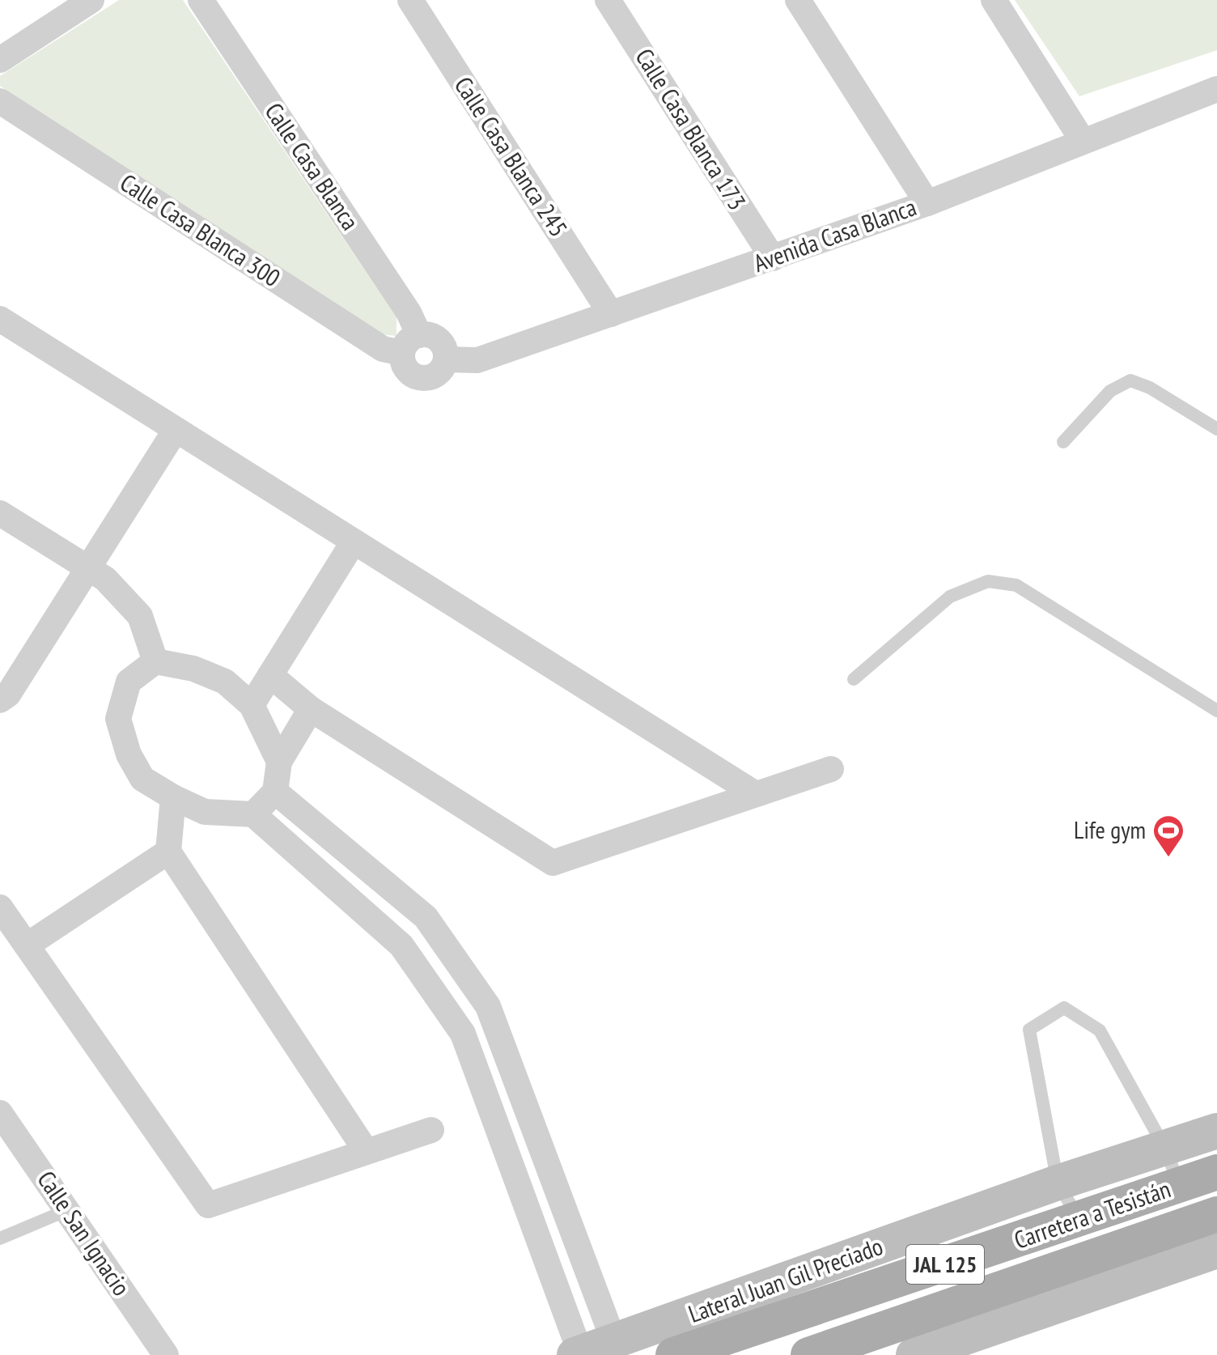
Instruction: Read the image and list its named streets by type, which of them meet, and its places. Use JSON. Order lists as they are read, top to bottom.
{
  "streets": {
    "main road": ["Carretera a Tesistán", "JAL 125", "Lateral Juan Gil Preciado"],
    "street": [
      "Calle Casa Blanca 173",
      "Calle Casa Blanca 245",
      "Calle Casa Blanca",
      "Calle Casa Blanca 300",
      "Avenida Casa Blanca",
      "Calle San Ignacio"
    ]
  },
  "crossings": [
    ["Calle Casa Blanca 173", "Avenida Casa Blanca"],
    ["Calle Casa Blanca 245", "Avenida Casa Blanca"],
    ["Calle Casa Blanca", "Calle Casa Blanca 300"],
    ["Calle Casa Blanca", "Avenida Casa Blanca"],
    ["Calle Casa Blanca 300", "Avenida Casa Blanca"]
  ],
  "places": {
    "sports": ["Life gym"]
  }
}
